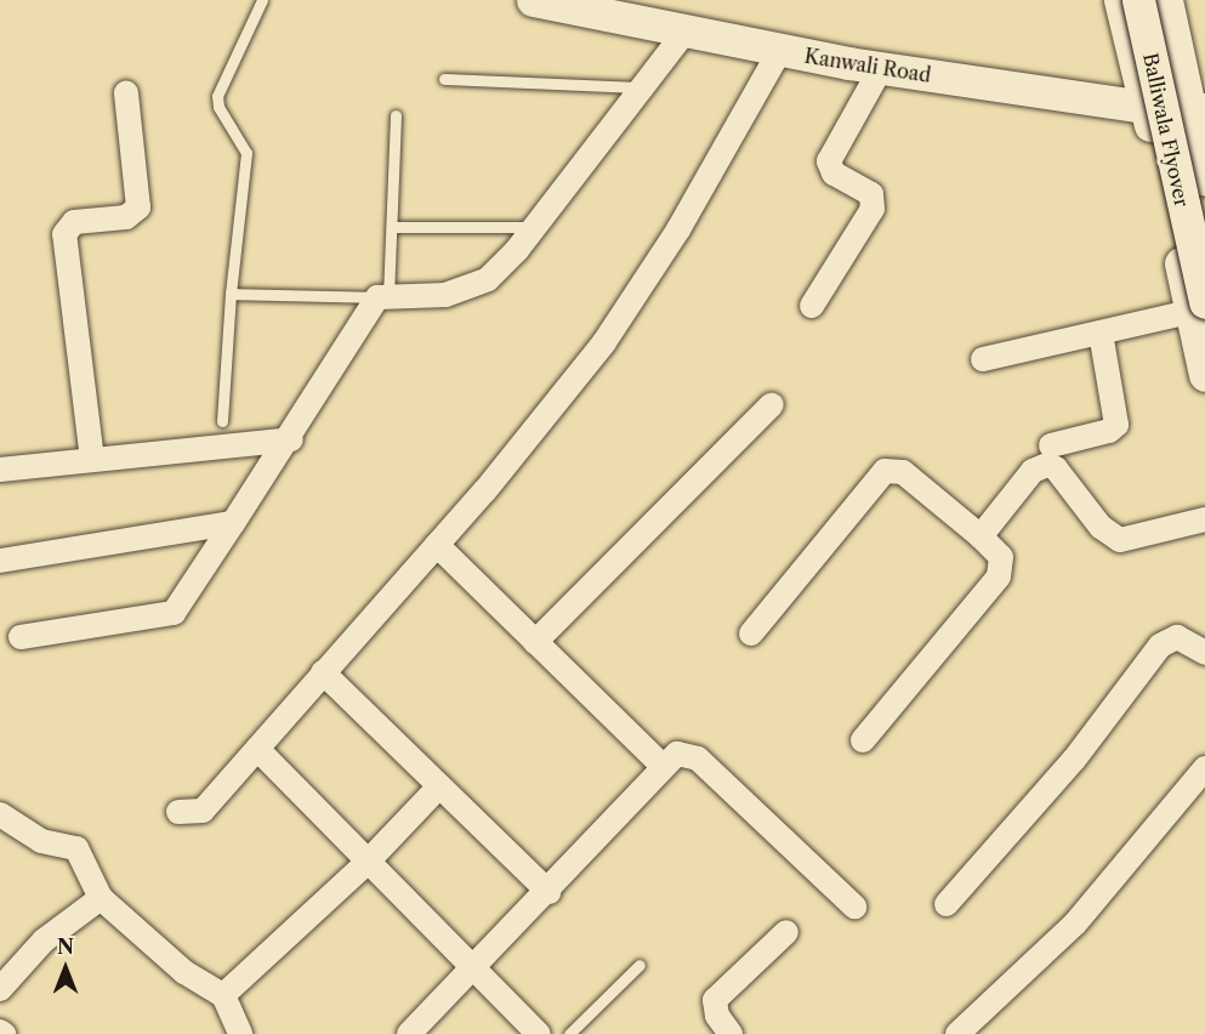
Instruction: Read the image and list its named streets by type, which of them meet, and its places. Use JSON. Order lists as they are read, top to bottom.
{
  "streets": {
    "street": ["Kanwali Road", "Balliwala Flyover"]
  },
  "north": "top"
}
